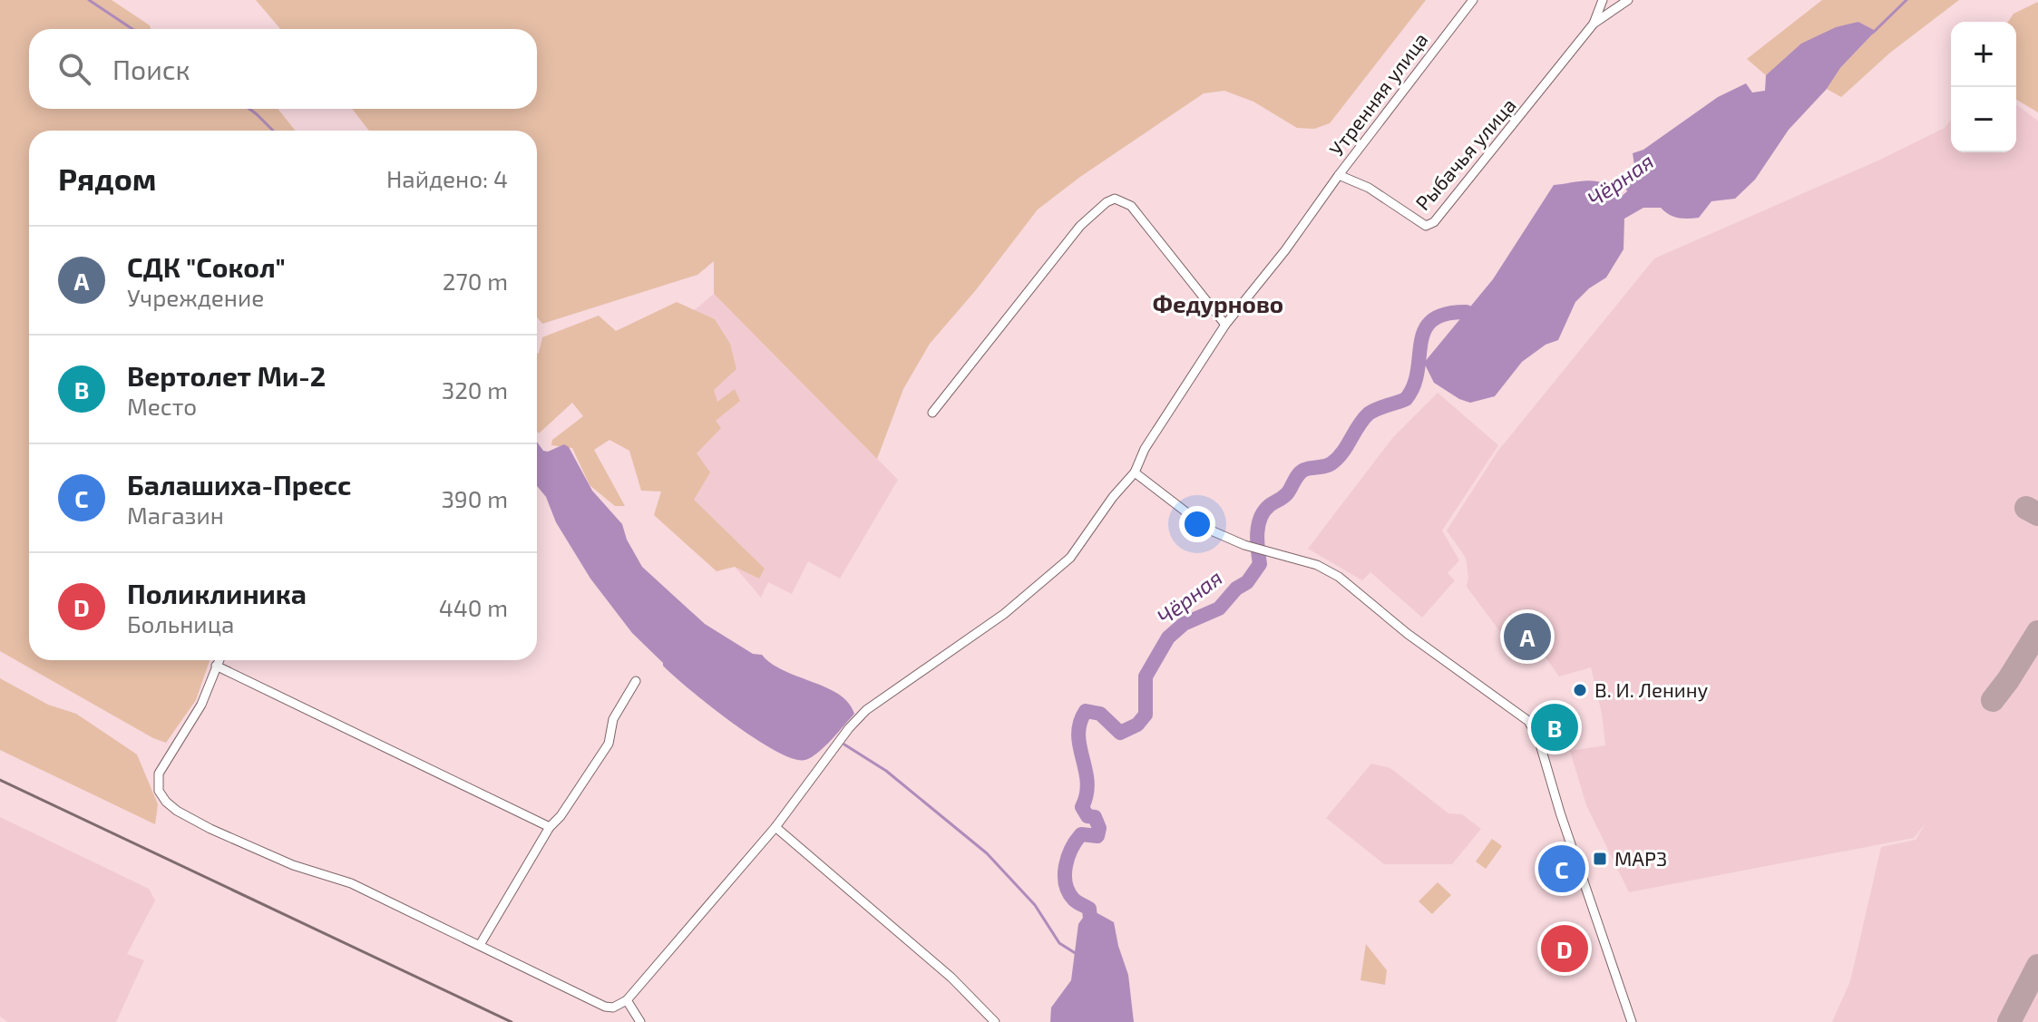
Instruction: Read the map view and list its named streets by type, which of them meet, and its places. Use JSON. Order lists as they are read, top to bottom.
{
  "streets": {
    "street": ["Утренняя улица", "Рыбачья улица"]
  },
  "crossings": [
    ["Утренняя улица", "Рыбачья улица"]
  ],
  "districts": ["Федурново"],
  "water": ["Чёрная"],
  "places": {
    "other": ["В. И. Ленину"],
    "transit": ["МАРЗ"]
  },
  "page": {
    "map_buttons": ["+", "−"],
    "search": "Поиск",
    "heading": ["Рядом", "Найдено: 4"],
    "list": [
      {
        "mark": "A",
        "name": "СДК \"Сокол\"",
        "note": "Учреждение",
        "value": "270 m"
      },
      {
        "mark": "B",
        "name": "Вертолет Ми-2",
        "note": "Место",
        "value": "320 m"
      },
      {
        "mark": "C",
        "name": "Балашиха-Пресс",
        "note": "Магазин",
        "value": "390 m"
      },
      {
        "mark": "D",
        "name": "Поликлиника",
        "note": "Больница",
        "value": "440 m"
      }
    ],
    "pins": [
      "A",
      "B",
      "C",
      "D"
    ]
  }
}
